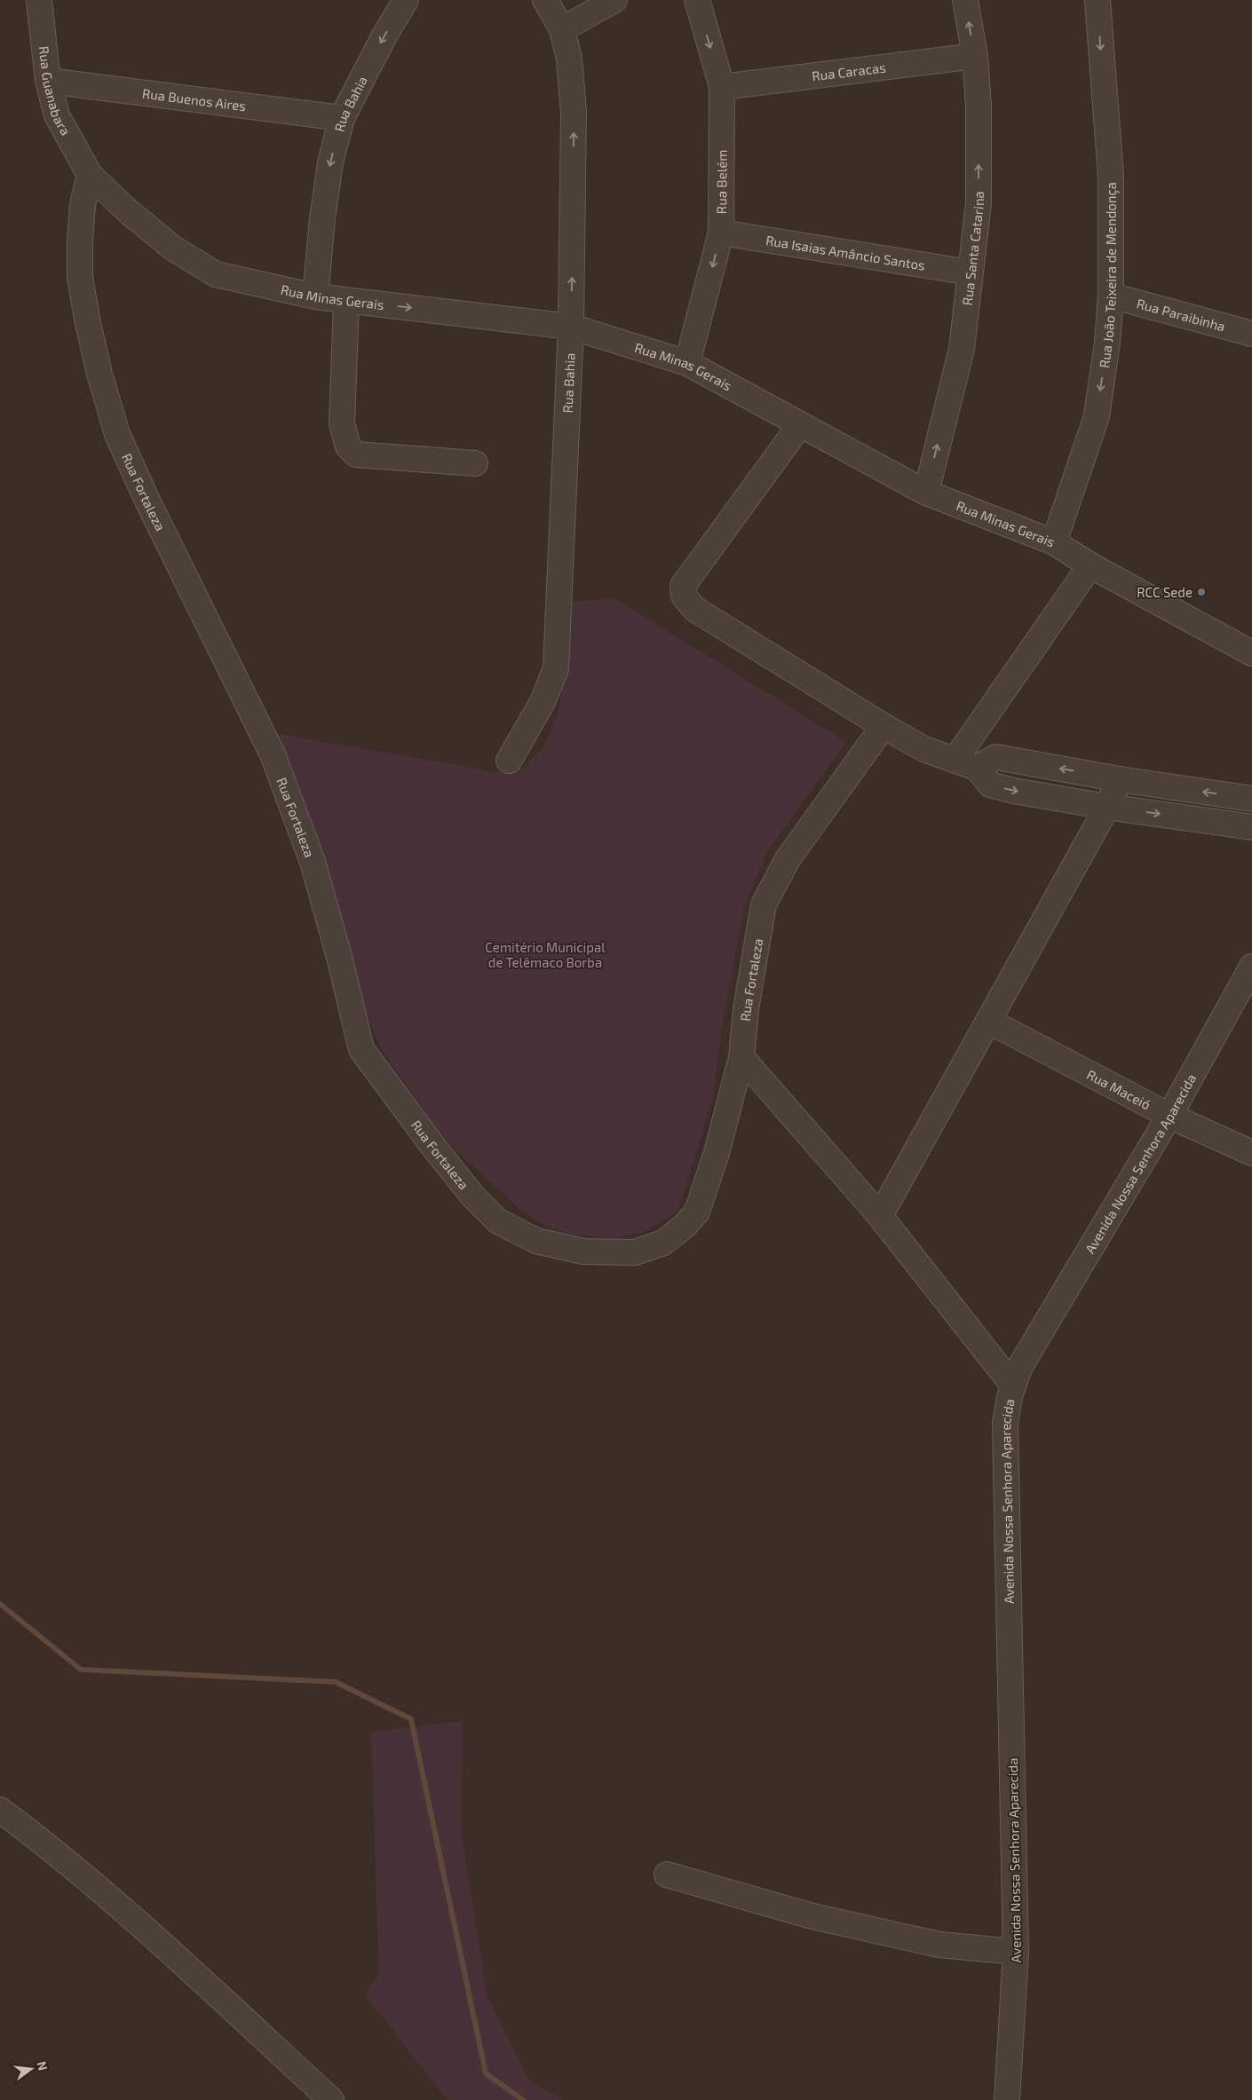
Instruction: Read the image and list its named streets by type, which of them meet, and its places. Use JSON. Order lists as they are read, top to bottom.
{
  "streets": {
    "street": [
      "Rua Caracas",
      "Rua Guanabara",
      "Rua Buenos Aires",
      "Rua Bahia",
      "Rua Belém",
      "Rua Santa Catarina",
      "Rua Isaias Amâncio Santos",
      "Rua João Teixeira de Mendonça",
      "Rua Minas Gerais",
      "Rua Paraibinha",
      "Rua Fortaleza",
      "Rua Maceió",
      "Avenida Nossa Senhora Aparecida"
    ]
  },
  "crossings": [
    ["Rua Caracas", "Rua Belém"],
    ["Rua Caracas", "Rua Santa Catarina"],
    ["Rua Guanabara", "Rua Buenos Aires"],
    ["Rua Guanabara", "Rua Minas Gerais"],
    ["Rua Guanabara", "Rua Fortaleza"],
    ["Rua Buenos Aires", "Rua Bahia"],
    ["Rua Bahia", "Rua Minas Gerais"],
    ["Rua Belém", "Rua Isaias Amâncio Santos"],
    ["Rua Belém", "Rua Minas Gerais"],
    ["Rua Santa Catarina", "Rua Isaias Amâncio Santos"],
    ["Rua Santa Catarina", "Rua Minas Gerais"],
    ["Rua João Teixeira de Mendonça", "Rua Minas Gerais"],
    ["Rua João Teixeira de Mendonça", "Rua Paraibinha"],
    ["Rua Minas Gerais", "Rua Fortaleza"],
    ["Rua Maceió", "Avenida Nossa Senhora Aparecida"]
  ],
  "one_way": ["Rua Belém", "Rua Santa Catarina", "Rua João Teixeira de Mendonça"],
  "parks": ["Cemitério Municipal de Telêmaco Borba"],
  "places": ["RCC Sede"],
  "north": "right"
}
